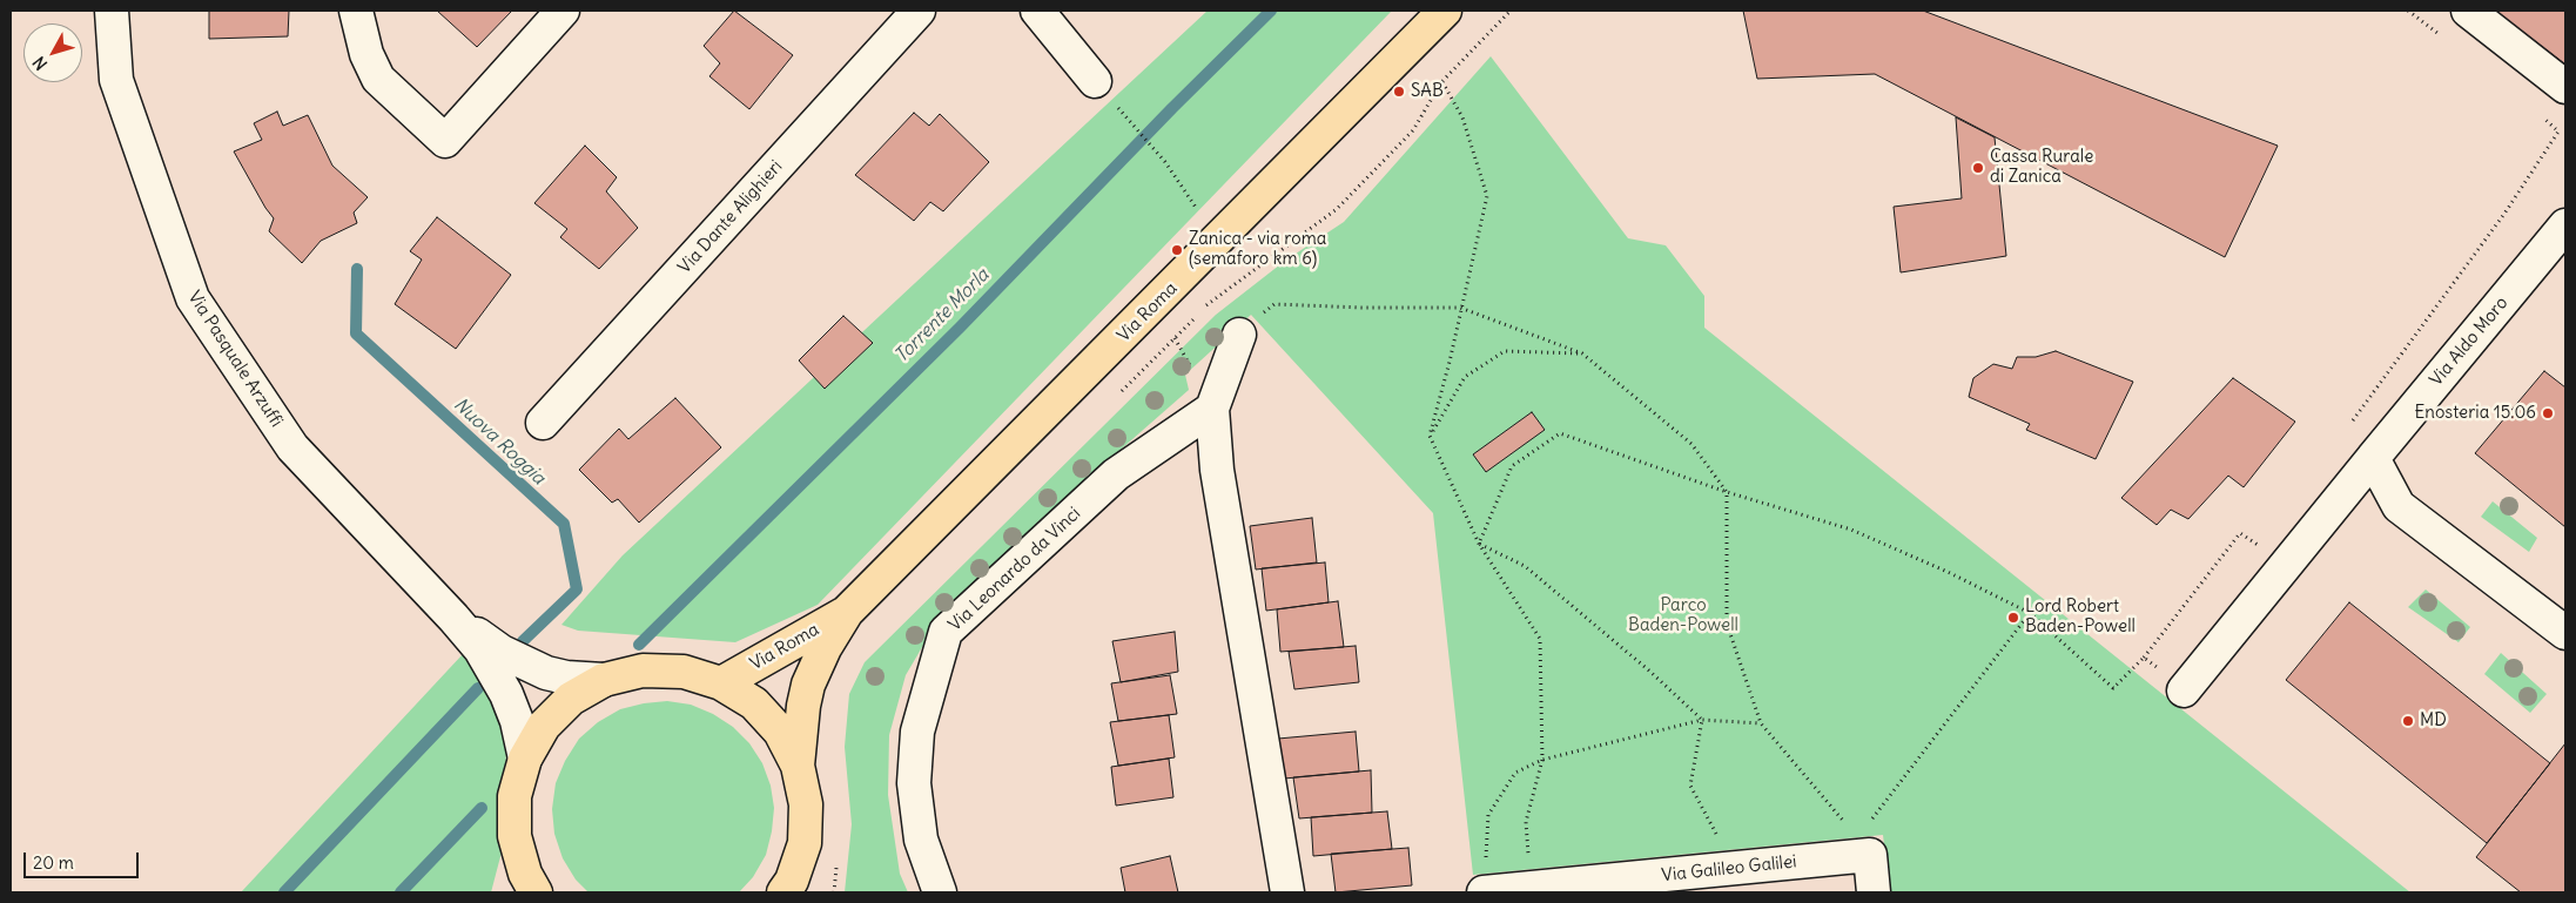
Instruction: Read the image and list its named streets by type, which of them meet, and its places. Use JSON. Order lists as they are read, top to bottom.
{
  "streets": {
    "main road": ["Via Roma"],
    "street": [
      "Via Dante Alighieri",
      "Via Aldo Moro",
      "Via Pasquale Arzuffi",
      "Via Leonardo da Vinci",
      "Via Galileo Galilei"
    ]
  },
  "crossings": [
    ["Via Roma", "Via Pasquale Arzuffi"]
  ],
  "water": ["Torrente Morla", "Nuova Roggia"],
  "parks": ["Parco Baden-Powell"],
  "places": [
    "SAB",
    "Cassa Rurale di Zanica",
    "Zanica - via roma (semaforo km 6)",
    "Enosteria 15.06",
    "Lord Robert Baden-Powell",
    "MD"
  ],
  "scale_bar": "20 m",
  "north": "bottom left"
}
